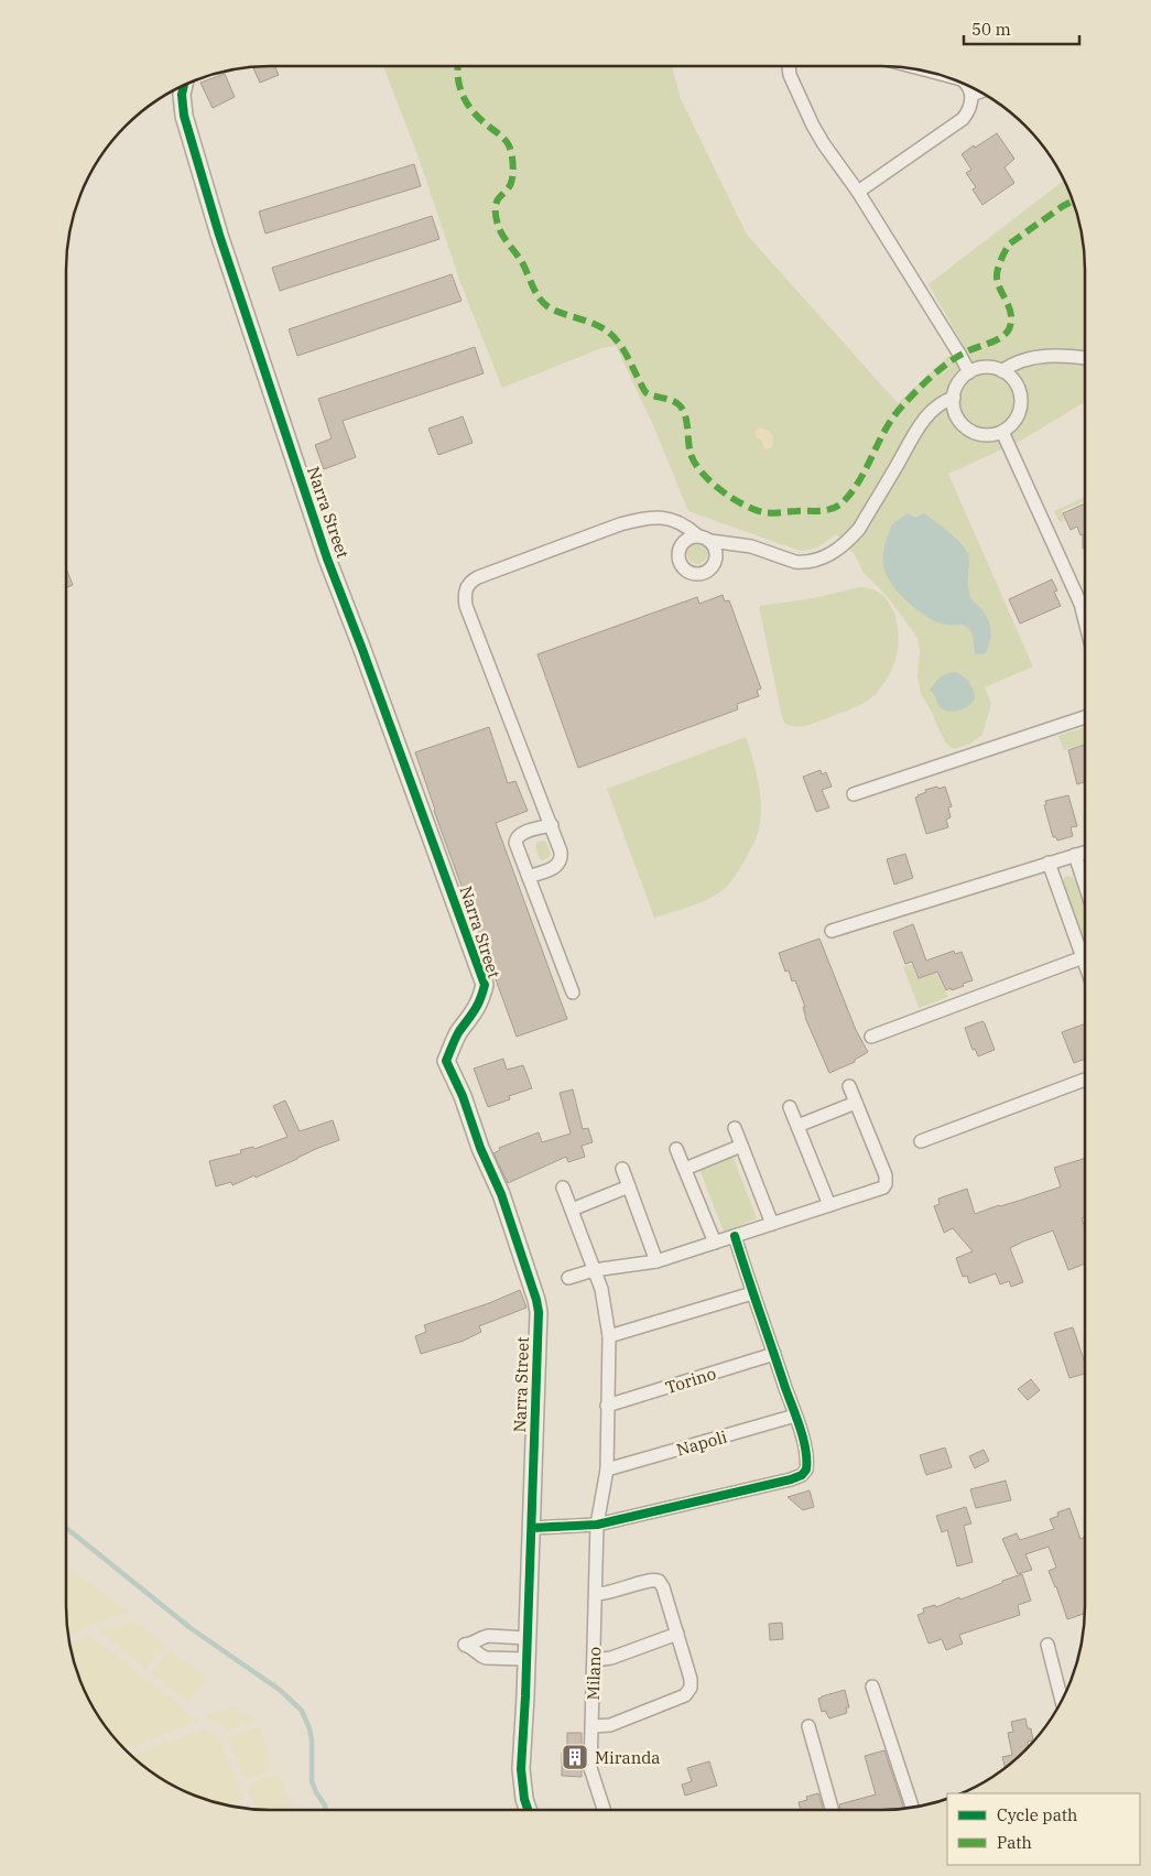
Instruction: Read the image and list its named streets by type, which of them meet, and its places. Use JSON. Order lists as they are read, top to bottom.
{
  "streets": {
    "street": [
      "Narra Street",
      "Torino",
      "Napoli",
      "Milano"
    ]
  },
  "crossings": [
    ["Torino", "Milano"],
    ["Napoli", "Milano"]
  ],
  "places": {
    "building": ["Miranda"]
  },
  "legend": ["Cycle path", "Path"],
  "scale_bar": "50 m"
}
